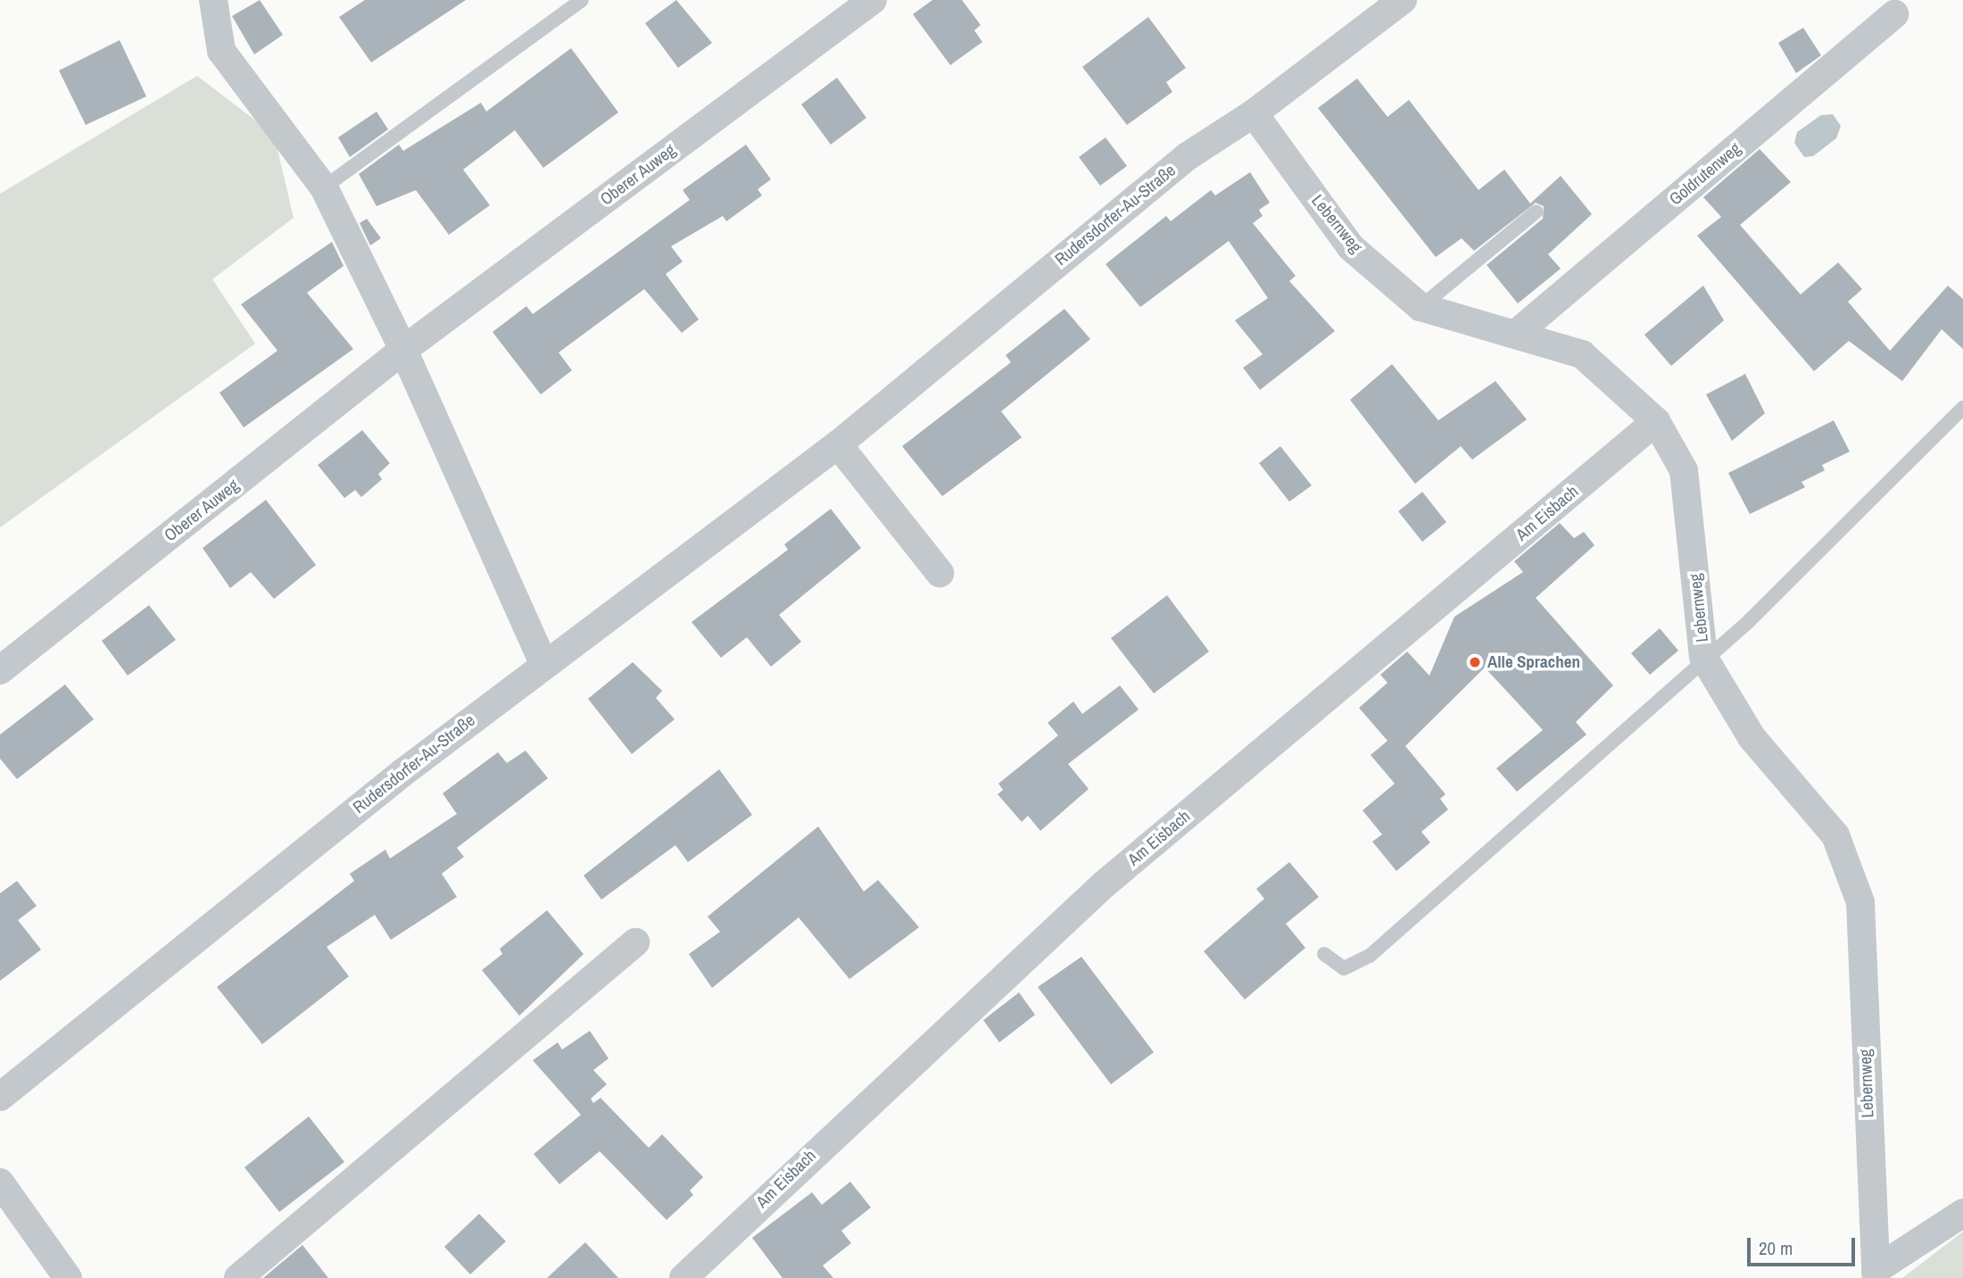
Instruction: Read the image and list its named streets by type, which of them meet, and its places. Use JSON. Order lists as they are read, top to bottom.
{
  "streets": {
    "street": [
      "Goldrutenweg",
      "Oberer Auweg",
      "Rudersdorfer-Au-Straße",
      "Lebernweg",
      "Am Eisbach"
    ]
  },
  "crossings": [
    ["Goldrutenweg", "Lebernweg"],
    ["Rudersdorfer-Au-Straße", "Lebernweg"],
    ["Lebernweg", "Am Eisbach"]
  ],
  "places": ["Alle Sprachen"],
  "scale_bar": "20 m"
}
